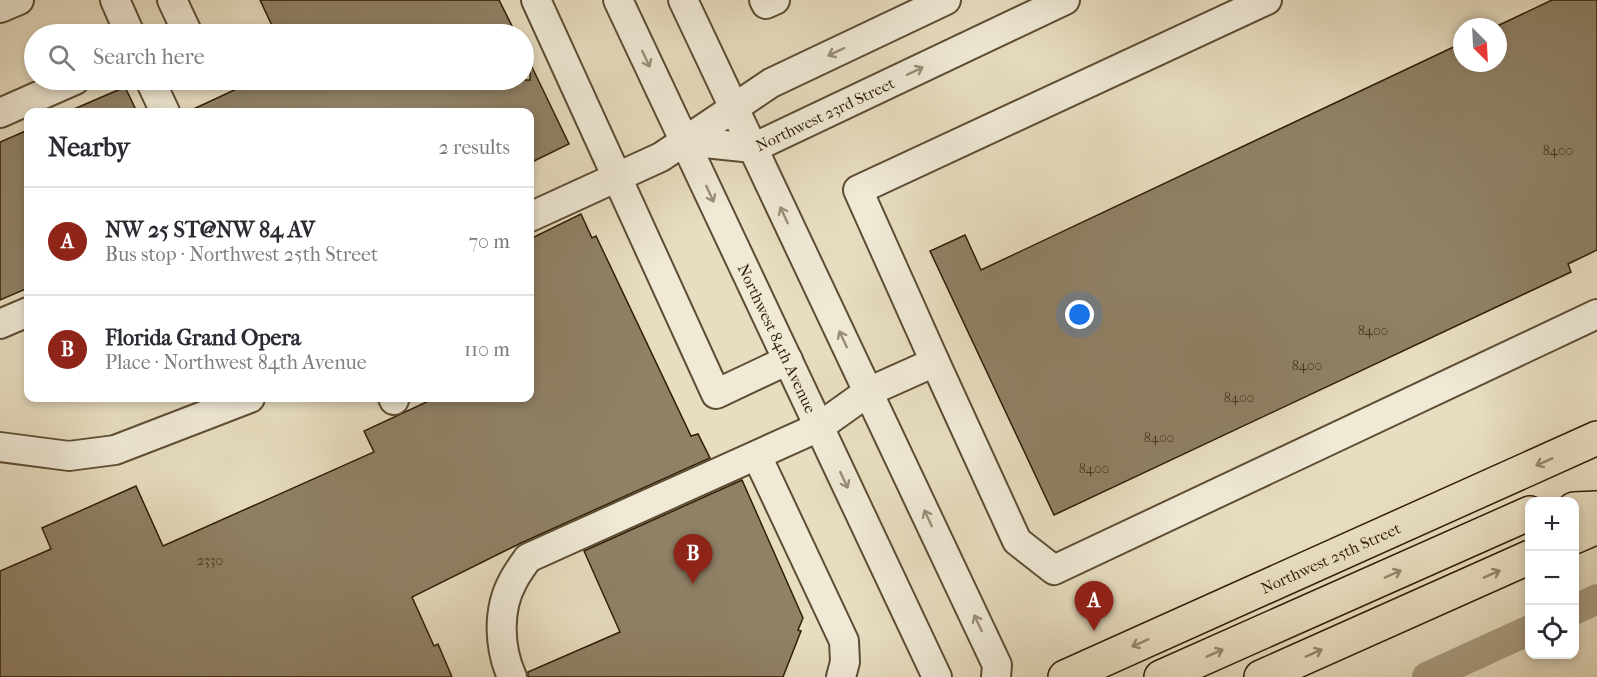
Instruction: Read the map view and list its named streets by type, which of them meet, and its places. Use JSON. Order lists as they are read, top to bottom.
{
  "streets": {
    "main road": ["Northwest 25th Street"],
    "street": ["Northwest 23rd Street", "Northwest 84th Avenue"]
  },
  "crossings": [
    ["Northwest 23rd Street", "Northwest 84th Avenue"]
  ],
  "house_numbers": [
    "8400",
    "8400",
    "8400",
    "8400",
    "8400",
    "8400",
    "2330"
  ],
  "north": "bottom right",
  "page": {
    "search": "Search here",
    "heading": ["Nearby", "2 results"],
    "list": [
      {
        "mark": "A",
        "name": "NW 25 ST@NW 84 AV",
        "note": "Bus stop · Northwest 25th Street",
        "value": "70 m"
      },
      {
        "mark": "B",
        "name": "Florida Grand Opera",
        "note": "Place · Northwest 84th Avenue",
        "value": "110 m"
      }
    ],
    "map_buttons": ["+", "−"],
    "pins": ["B", "A"]
  }
}
